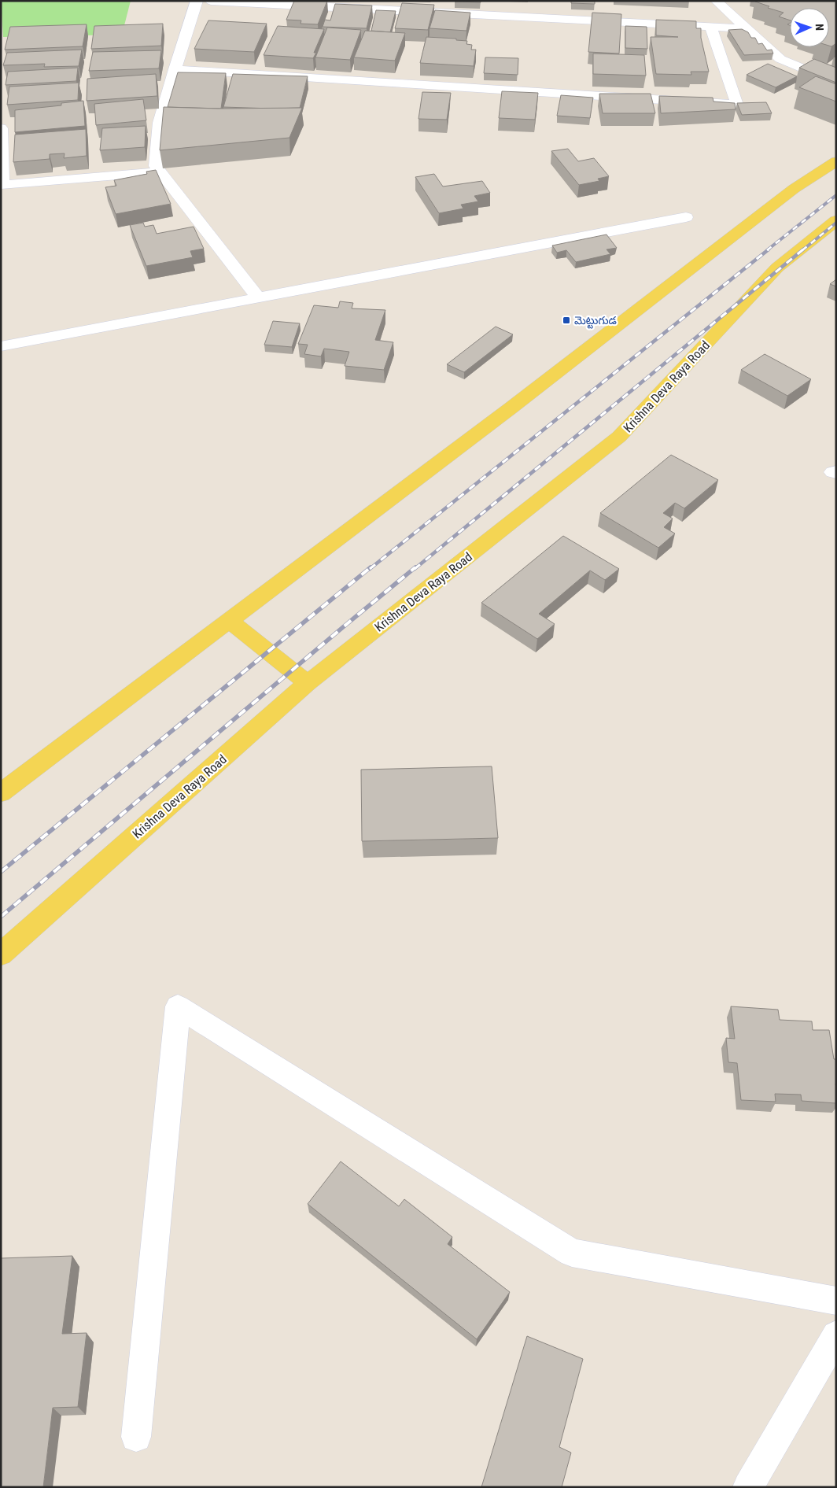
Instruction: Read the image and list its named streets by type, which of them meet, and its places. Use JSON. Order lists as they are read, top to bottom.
{
  "streets": {
    "main road": ["Krishna Deva Raya Road"]
  },
  "places": {
    "transit": ["మెట్టుగుడ"]
  },
  "north": "right"
}
